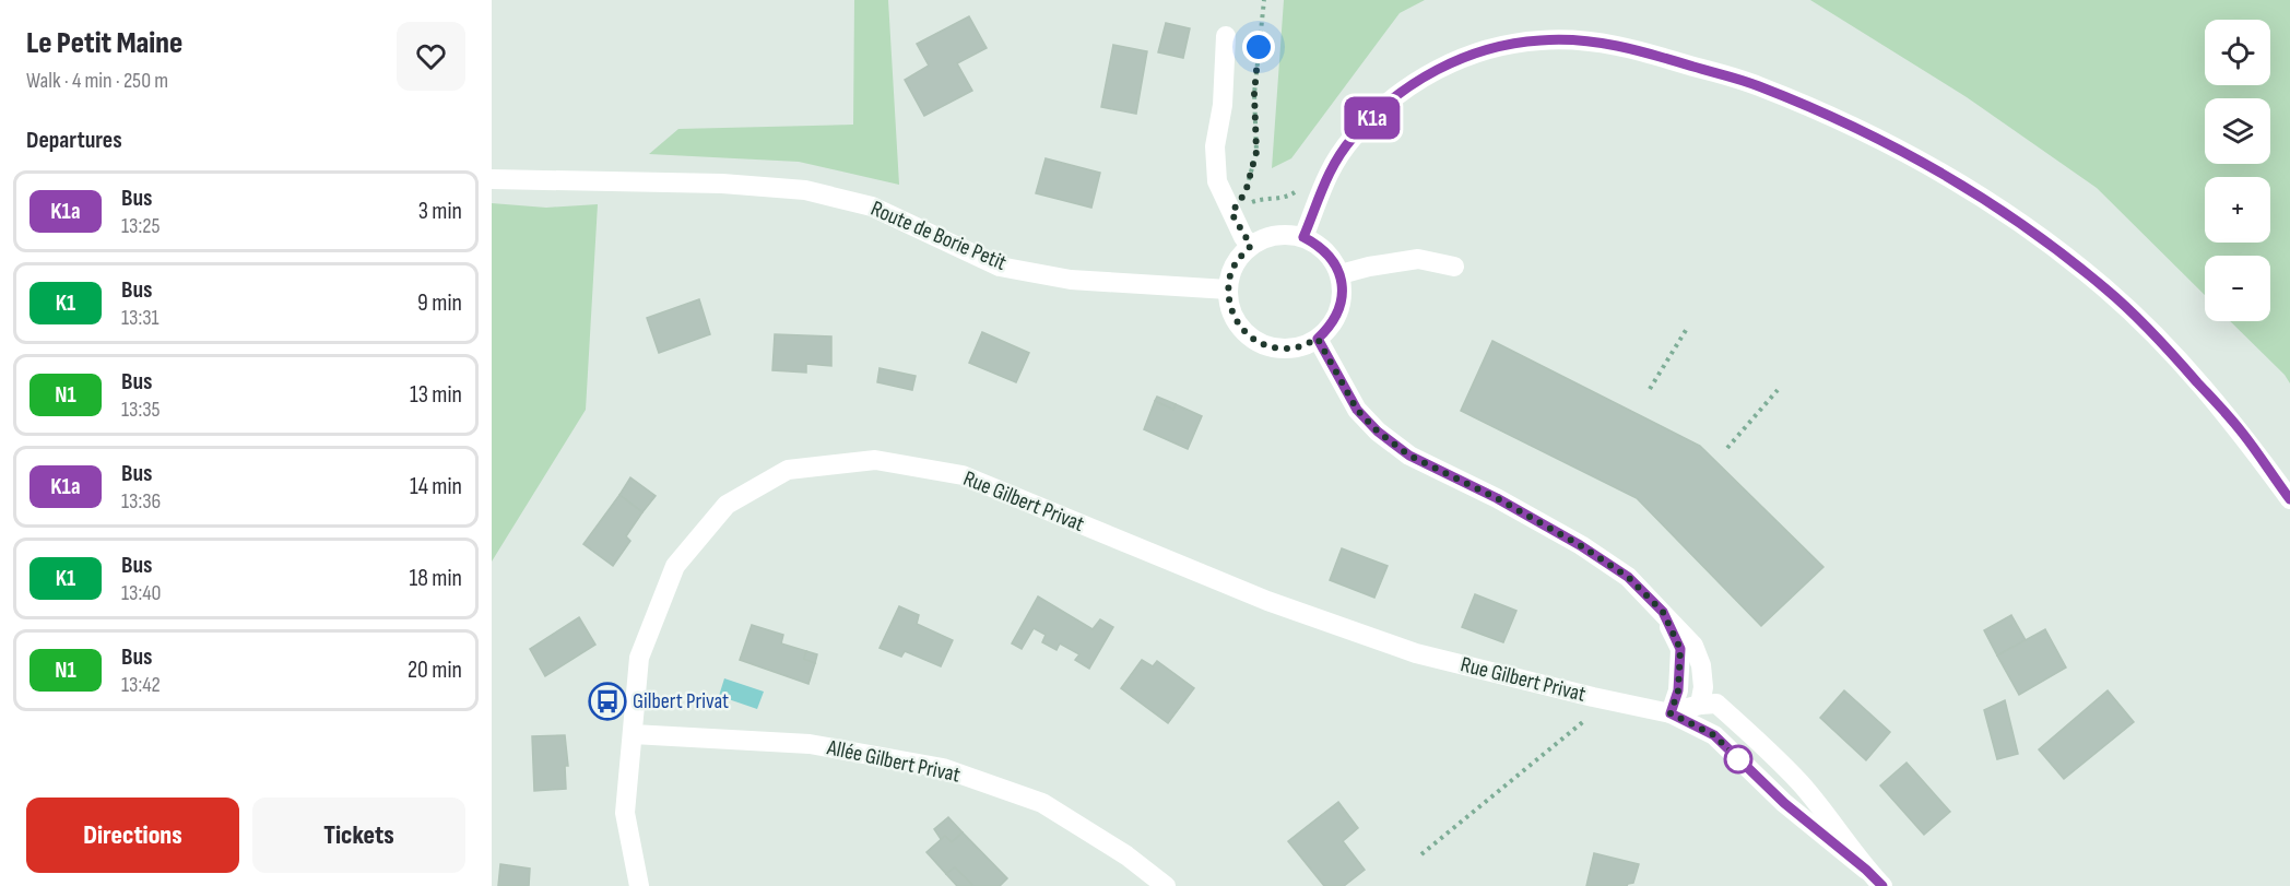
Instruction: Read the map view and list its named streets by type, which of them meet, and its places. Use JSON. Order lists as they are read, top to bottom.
{
  "streets": {
    "street": ["Route de Borie Petit", "Rue Gilbert Privat", "Allée Gilbert Privat"]
  },
  "crossings": [
    ["Rue Gilbert Privat", "Allée Gilbert Privat"]
  ],
  "places": {
    "bus stop": ["Gilbert Privat"]
  },
  "lines": ["bus line K1a"],
  "page": {
    "heading": [
      ["Le Petit Maine", "Walk · 4 min · 250 m"],
      "Departures"
    ],
    "on_map": "K1a",
    "map_buttons": ["+", "−"],
    "list": [
      {
        "mark": "K1a",
        "name": "Bus",
        "note": "13:25",
        "value": "3 min"
      },
      {
        "mark": "K1",
        "name": "Bus",
        "note": "13:31",
        "value": "9 min"
      },
      {
        "mark": "N1",
        "name": "Bus",
        "note": "13:35",
        "value": "13 min"
      },
      {
        "mark": "K1a",
        "name": "Bus",
        "note": "13:36",
        "value": "14 min"
      },
      {
        "mark": "K1",
        "name": "Bus",
        "note": "13:40",
        "value": "18 min"
      },
      {
        "mark": "N1",
        "name": "Bus",
        "note": "13:42",
        "value": "20 min"
      }
    ],
    "buttons": ["Directions", "Tickets"]
  }
}
